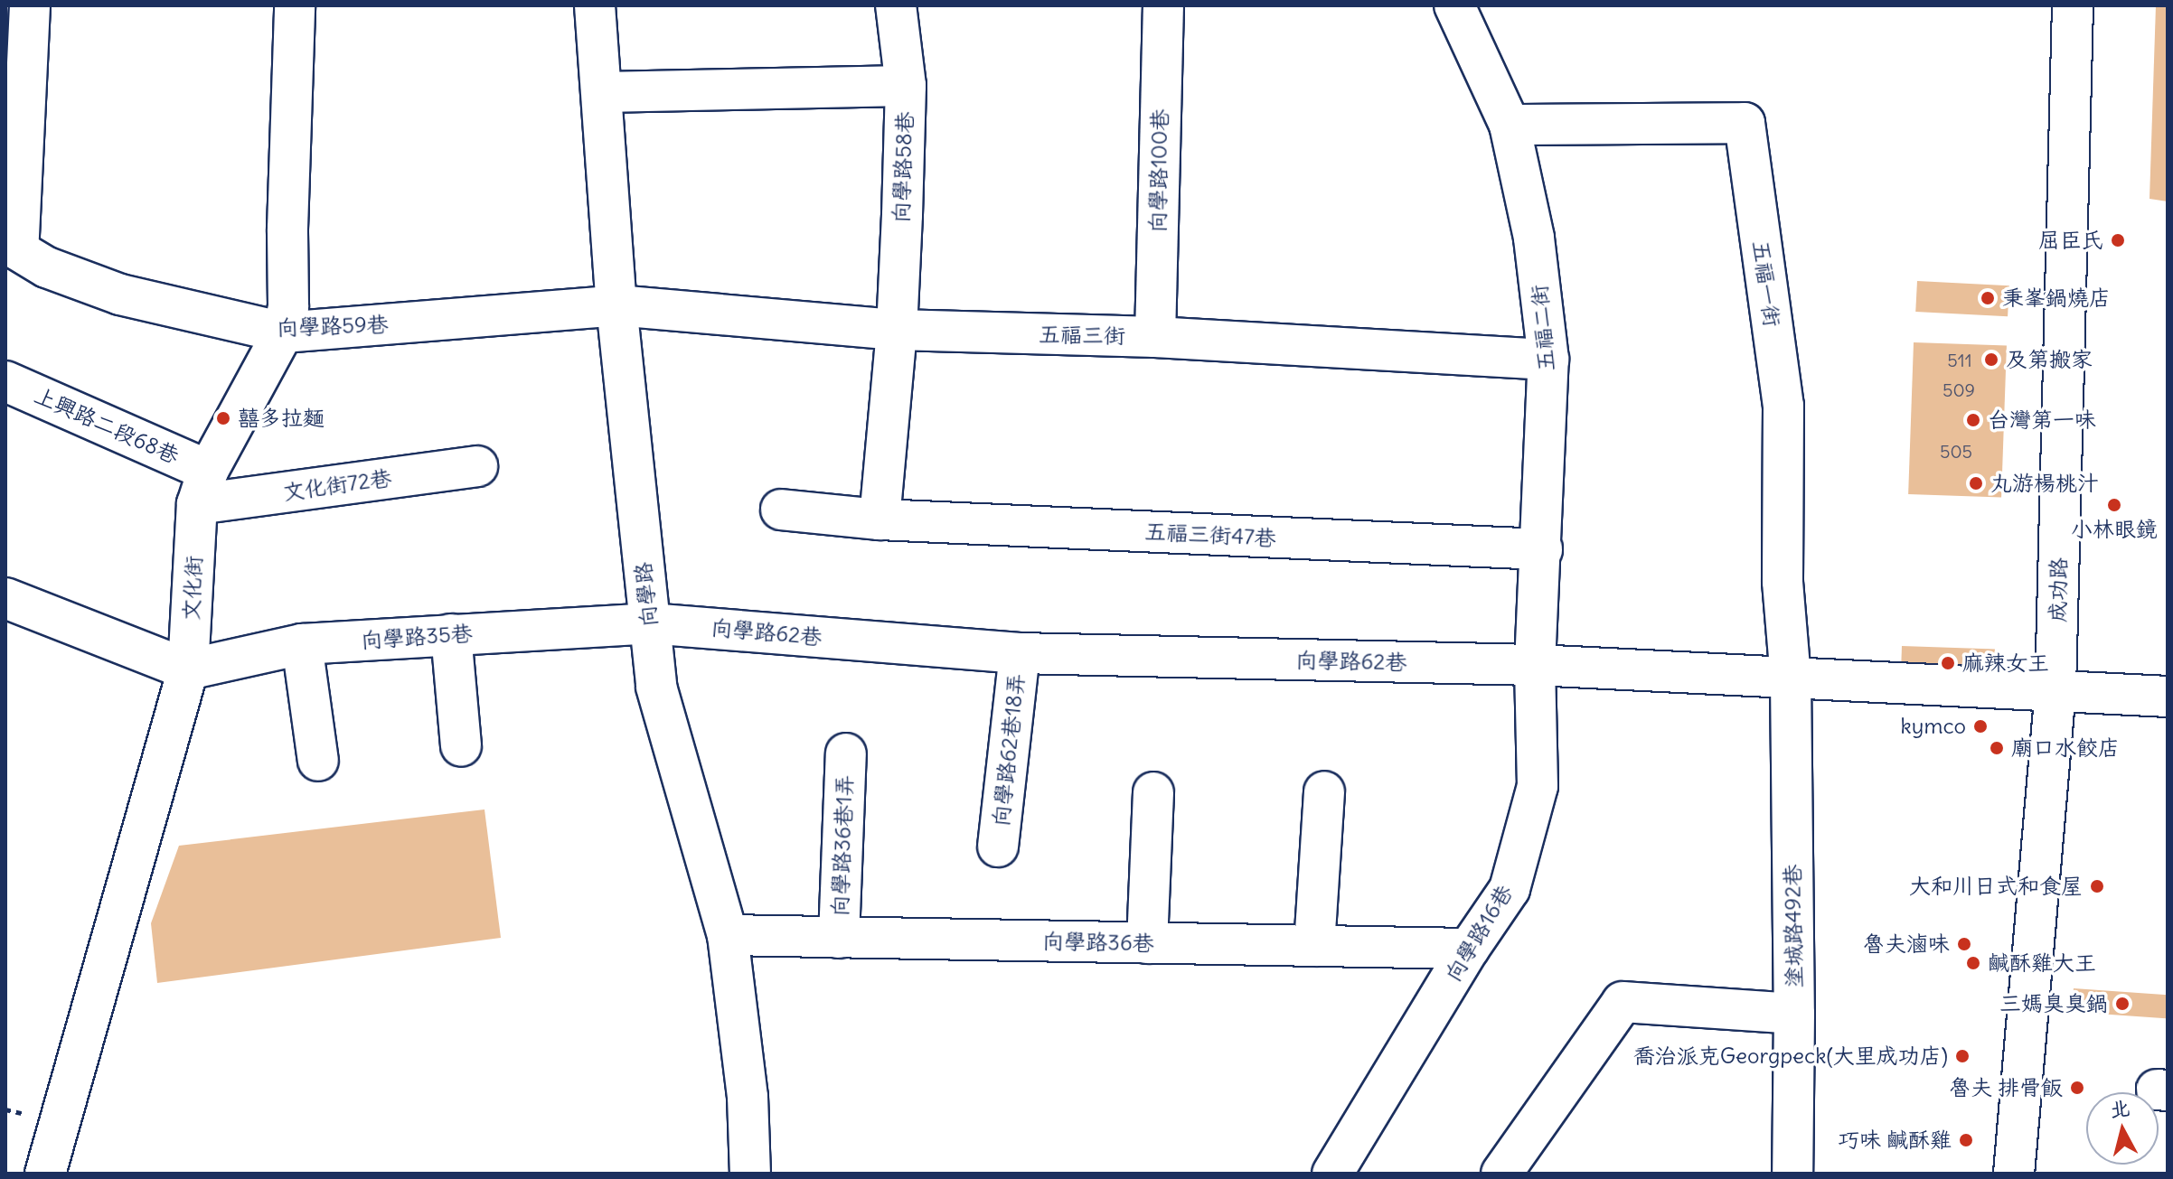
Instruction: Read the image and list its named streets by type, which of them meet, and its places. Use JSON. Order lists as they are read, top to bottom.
{
  "streets": {
    "street": [
      "向學路58巷",
      "向學路100巷",
      "五福一街",
      "向學路59巷",
      "五福二街",
      "五福三街",
      "上興路二段68巷",
      "文化街72巷",
      "五福三街47巷",
      "文化街",
      "成功路",
      "向學路",
      "向學路62巷",
      "向學路35巷",
      "向學路62巷18弄",
      "向學路36巷1弄",
      "塗城路492巷",
      "向學路16巷",
      "向學路36巷"
    ]
  },
  "crossings": [
    ["向學路58巷", "五福三街"],
    ["向學路100巷", "五福三街"],
    ["五福一街", "五福二街"],
    ["五福一街", "向學路62巷"],
    ["五福一街", "塗城路492巷"],
    ["向學路59巷", "五福三街"],
    ["向學路59巷", "文化街"],
    ["向學路59巷", "向學路"],
    ["五福二街", "五福三街"],
    ["五福二街", "五福三街47巷"],
    ["五福二街", "向學路62巷"],
    ["五福二街", "向學路16巷"],
    ["五福三街", "向學路"],
    ["上興路二段68巷", "文化街72巷"],
    ["上興路二段68巷", "文化街"],
    ["文化街72巷", "文化街"],
    ["文化街", "向學路35巷"],
    ["成功路", "向學路62巷"],
    ["向學路", "向學路62巷"],
    ["向學路", "向學路35巷"],
    ["向學路", "向學路36巷"],
    ["向學路62巷", "向學路35巷"],
    ["向學路62巷", "向學路62巷18弄"],
    ["向學路62巷", "塗城路492巷"],
    ["向學路62巷", "向學路16巷"],
    ["向學路36巷1弄", "向學路36巷"],
    ["向學路16巷", "向學路36巷"]
  ],
  "places": [
    "屈臣氏",
    "秉峯鍋燒店",
    "及第搬家",
    "囍多拉麵",
    "台灣第一味",
    "丸游楊桃汁",
    "小林眼鏡",
    "麻辣女王",
    "kymco",
    "廟口水餃店",
    "大和川日式和食屋",
    "魯夫滷味",
    "鹹酥雞大王",
    "三媽臭臭鍋",
    "喬治派克Georgpeck(大里成功店)",
    "魯夫 排骨飯",
    "巧味 鹹酥雞"
  ],
  "house_numbers": ["511", "509", "505"],
  "north": "top"
}
